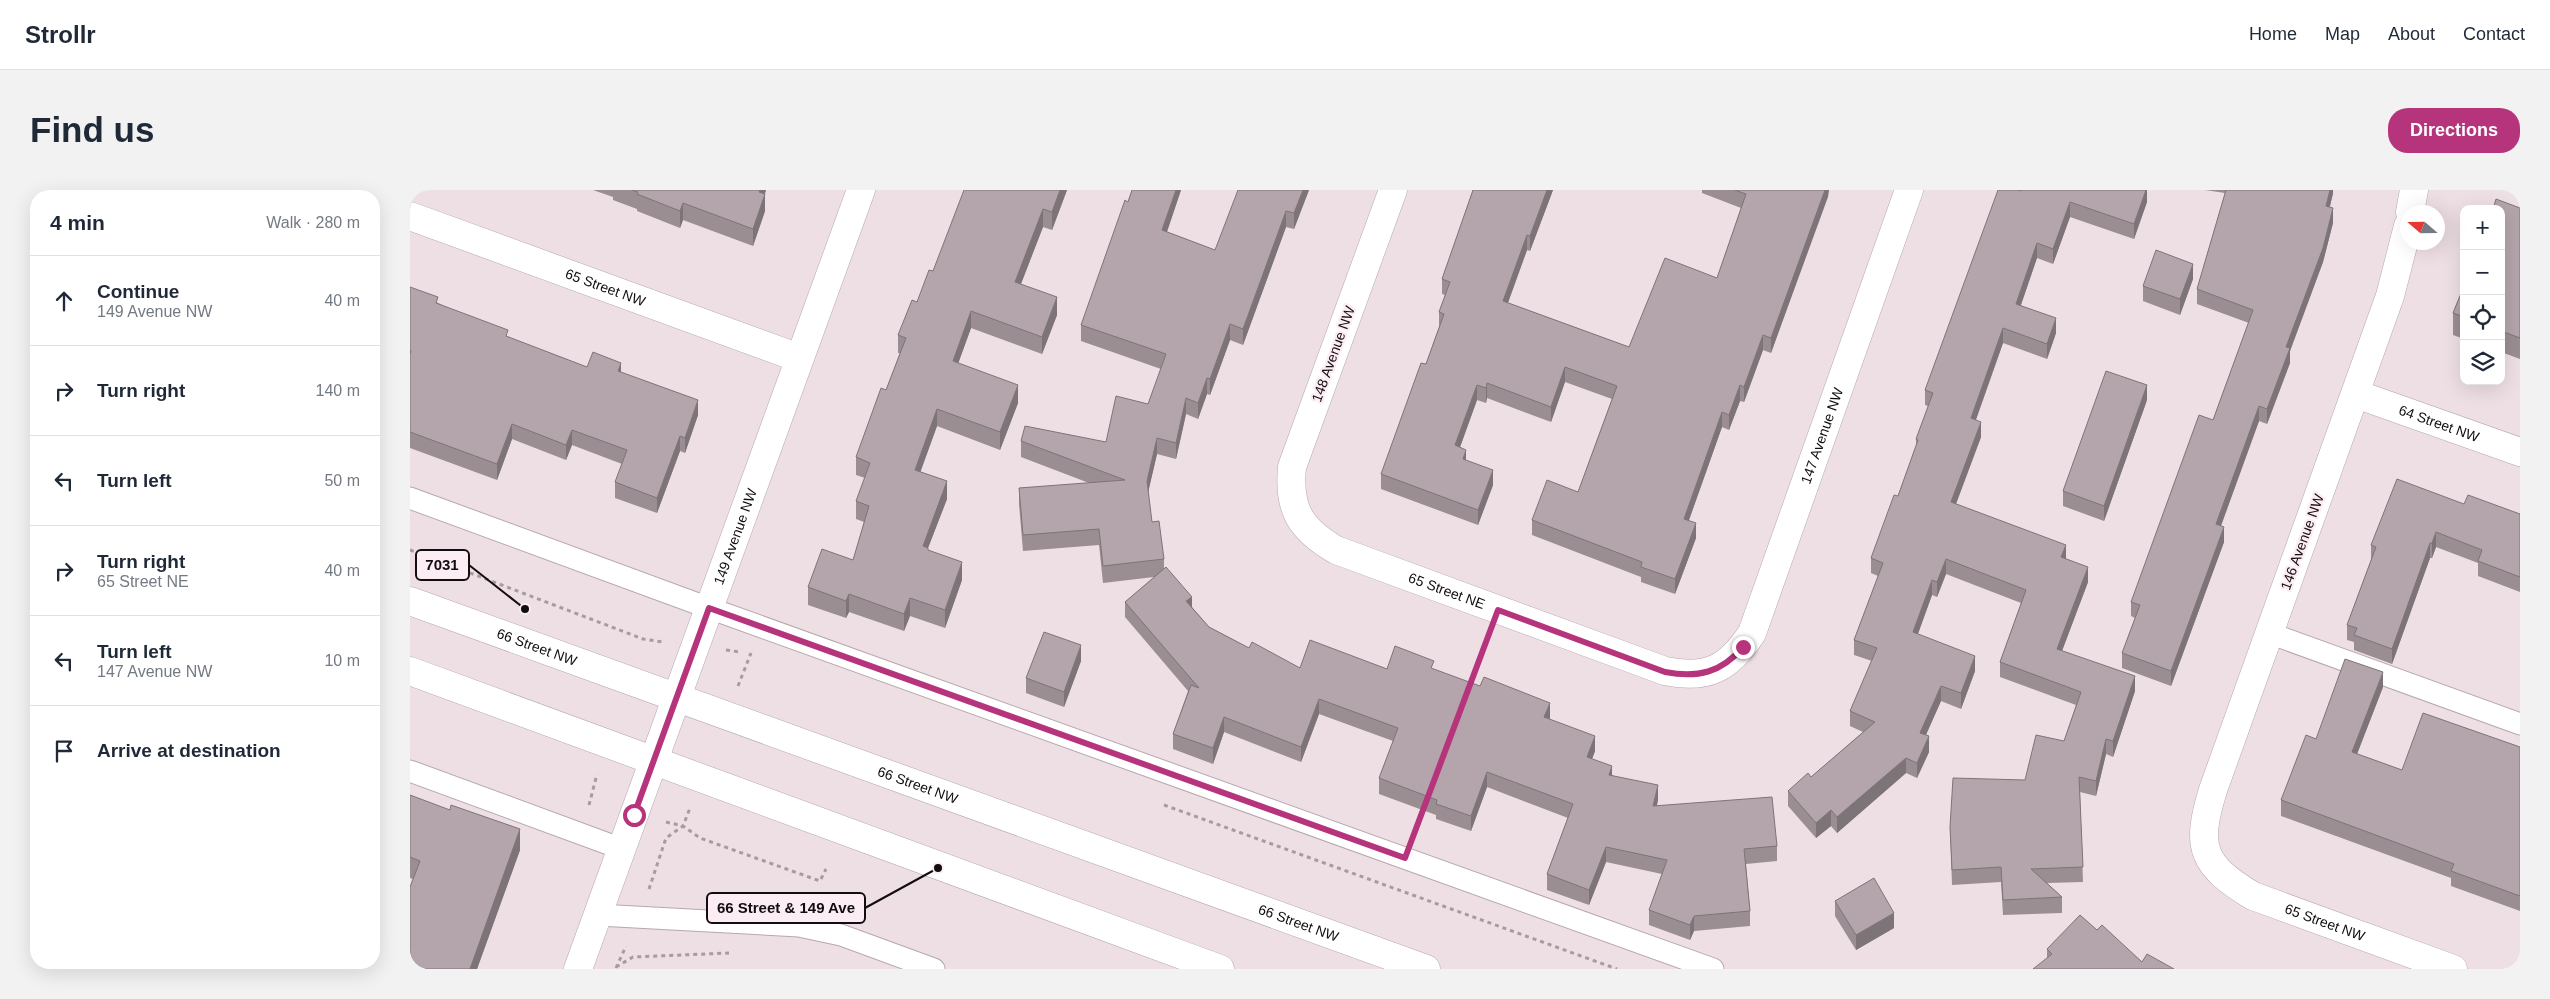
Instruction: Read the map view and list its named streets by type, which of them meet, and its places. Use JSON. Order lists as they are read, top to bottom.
{
  "streets": {
    "street": [
      "65 Street NW",
      "148 Avenue NW",
      "64 Street NW",
      "147 Avenue NW",
      "149 Avenue NW",
      "146 Avenue NW",
      "65 Street NE",
      "66 Street NW"
    ]
  },
  "crossings": [
    ["65 Street NW", "149 Avenue NW"],
    ["65 Street NW", "146 Avenue NW"],
    ["148 Avenue NW", "65 Street NE"],
    ["64 Street NW", "146 Avenue NW"],
    ["147 Avenue NW", "65 Street NE"],
    ["149 Avenue NW", "66 Street NW"]
  ],
  "places": ["7031", "66 Street & 149 Ave"],
  "north": "left",
  "page": {
    "header": "Strollr",
    "nav": [
      "Home",
      "Map",
      "About",
      "Contact"
    ],
    "buttons": "Directions",
    "title": "Find us",
    "heading": ["4 min", "Walk · 280 m"],
    "map_buttons": ["+", "−"],
    "list": [
      ["Continue", "149 Avenue NW", "40 m"],
      ["Turn right", "140 m"],
      ["Turn left", "50 m"],
      ["Turn right", "65 Street NE", "40 m"],
      ["Turn left", "147 Avenue NW", "10 m"],
      "Arrive at destination"
    ]
  }
}
